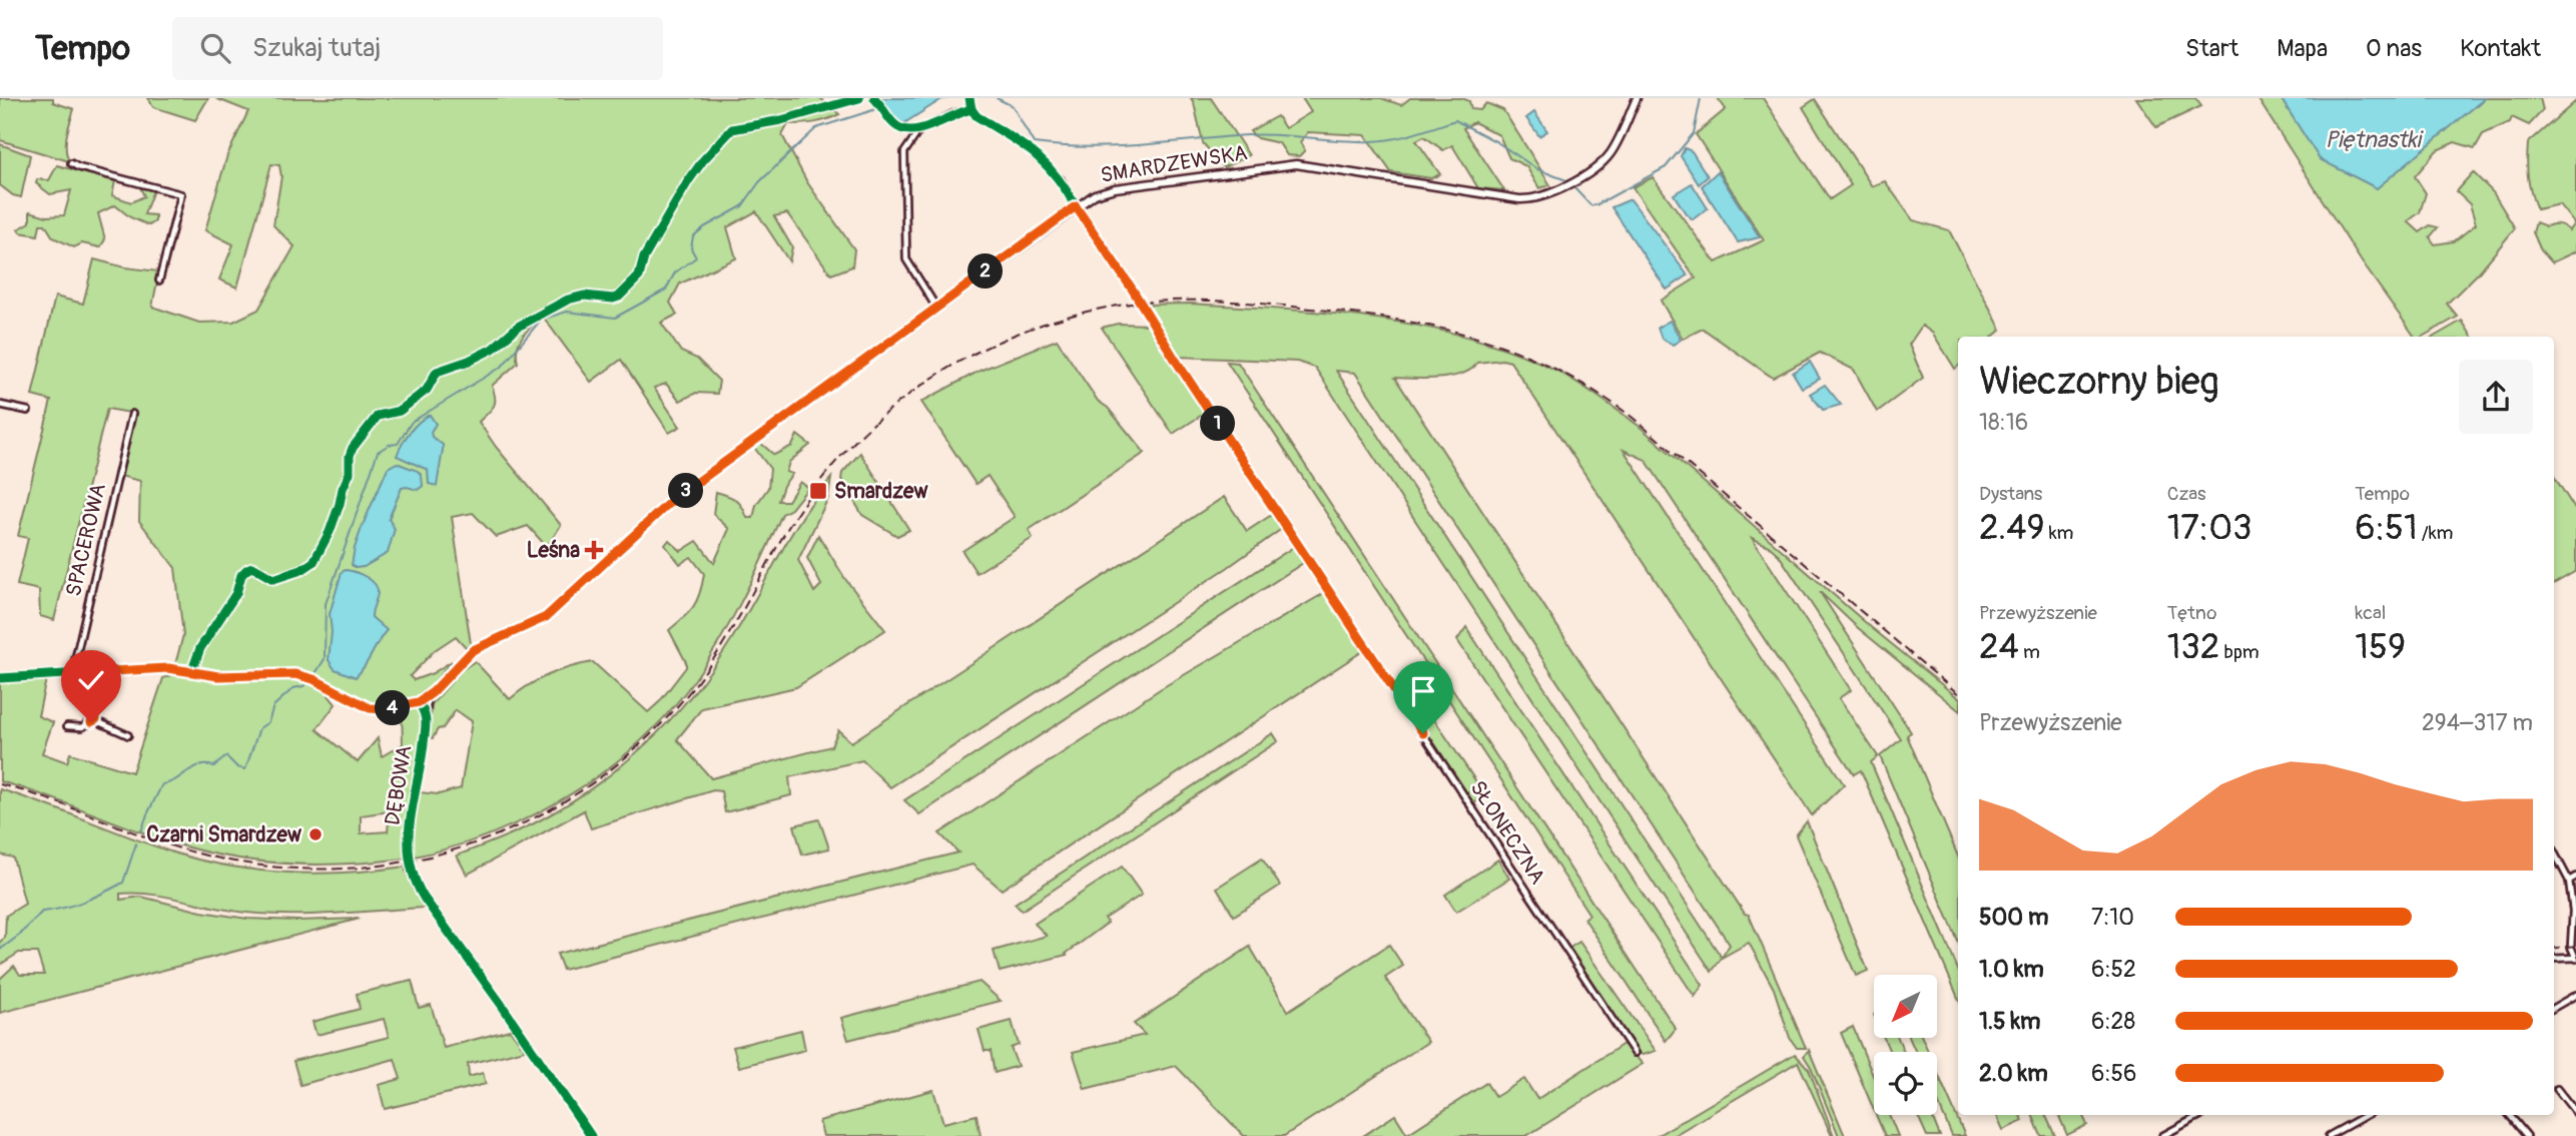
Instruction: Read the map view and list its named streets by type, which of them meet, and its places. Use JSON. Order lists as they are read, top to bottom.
{
  "streets": {
    "street": [
      "SMARDZEWSKA",
      "SPACEROWA",
      "DĘBOWA",
      "SŁONECZNA"
    ]
  },
  "crossings": [
    ["SMARDZEWSKA", "DĘBOWA"],
    ["SMARDZEWSKA", "SŁONECZNA"]
  ],
  "water": ["Piętnastki"],
  "places": {
    "transit": ["Smardzew"],
    "health": ["Leśna"],
    "other": ["Czarni Smardzew"]
  },
  "north": "bottom left",
  "page": {
    "header": "Tempo",
    "search": "Szukaj tutaj",
    "nav": [
      "Start",
      "Mapa",
      "O nas",
      "Kontakt"
    ],
    "pins": [
      "2",
      "1",
      "3",
      "4"
    ],
    "heading": ["Wieczorny bieg", "18:16"],
    "stats": [
      ["Dystans", "2.49 km"],
      ["Czas", "17:03"],
      ["Tempo", "6:51 /km"],
      ["Przewyższenie", "24 m"],
      ["Tętno", "132 bpm"],
      ["kcal", "159"]
    ],
    "chart": ["Przewyższenie", "294–317 m"],
    "list": [
      {
        "name": "500 m",
        "note": "7:10"
      },
      {
        "name": "1.0 km",
        "note": "6:52"
      },
      {
        "name": "1.5 km",
        "note": "6:28"
      },
      {
        "name": "2.0 km",
        "note": "6:56"
      }
    ]
  }
}
